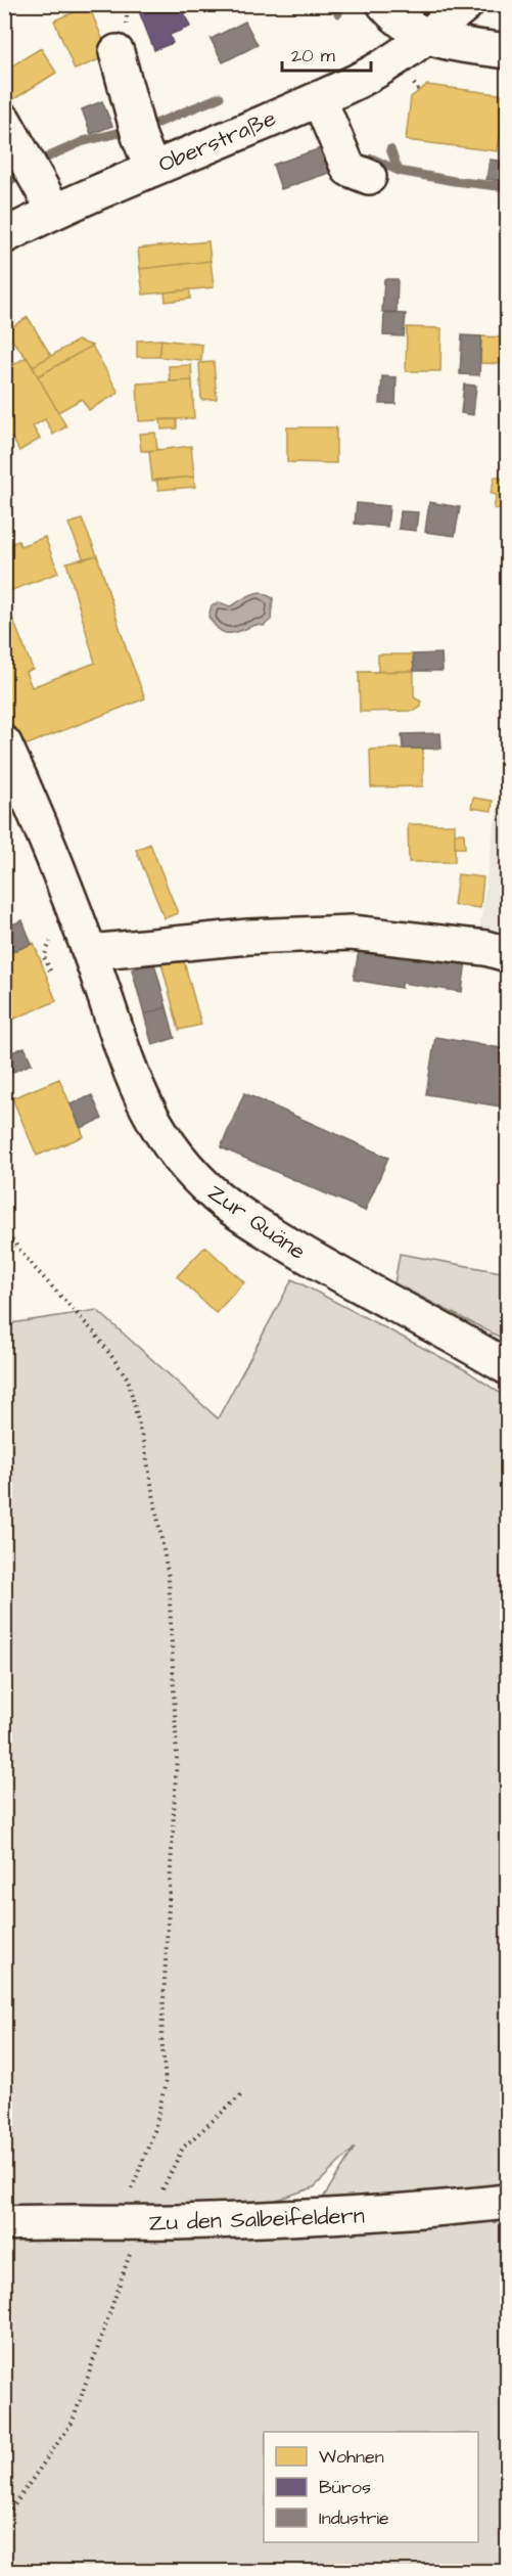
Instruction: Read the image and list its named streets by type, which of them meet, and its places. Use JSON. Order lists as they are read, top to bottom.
{
  "streets": {
    "street": ["Oberstraße", "Zur Quäne", "Zu den Salbeifeldern"]
  },
  "legend": ["Wohnen", "Büros", "Industrie"],
  "scale_bar": "20 m"
}
